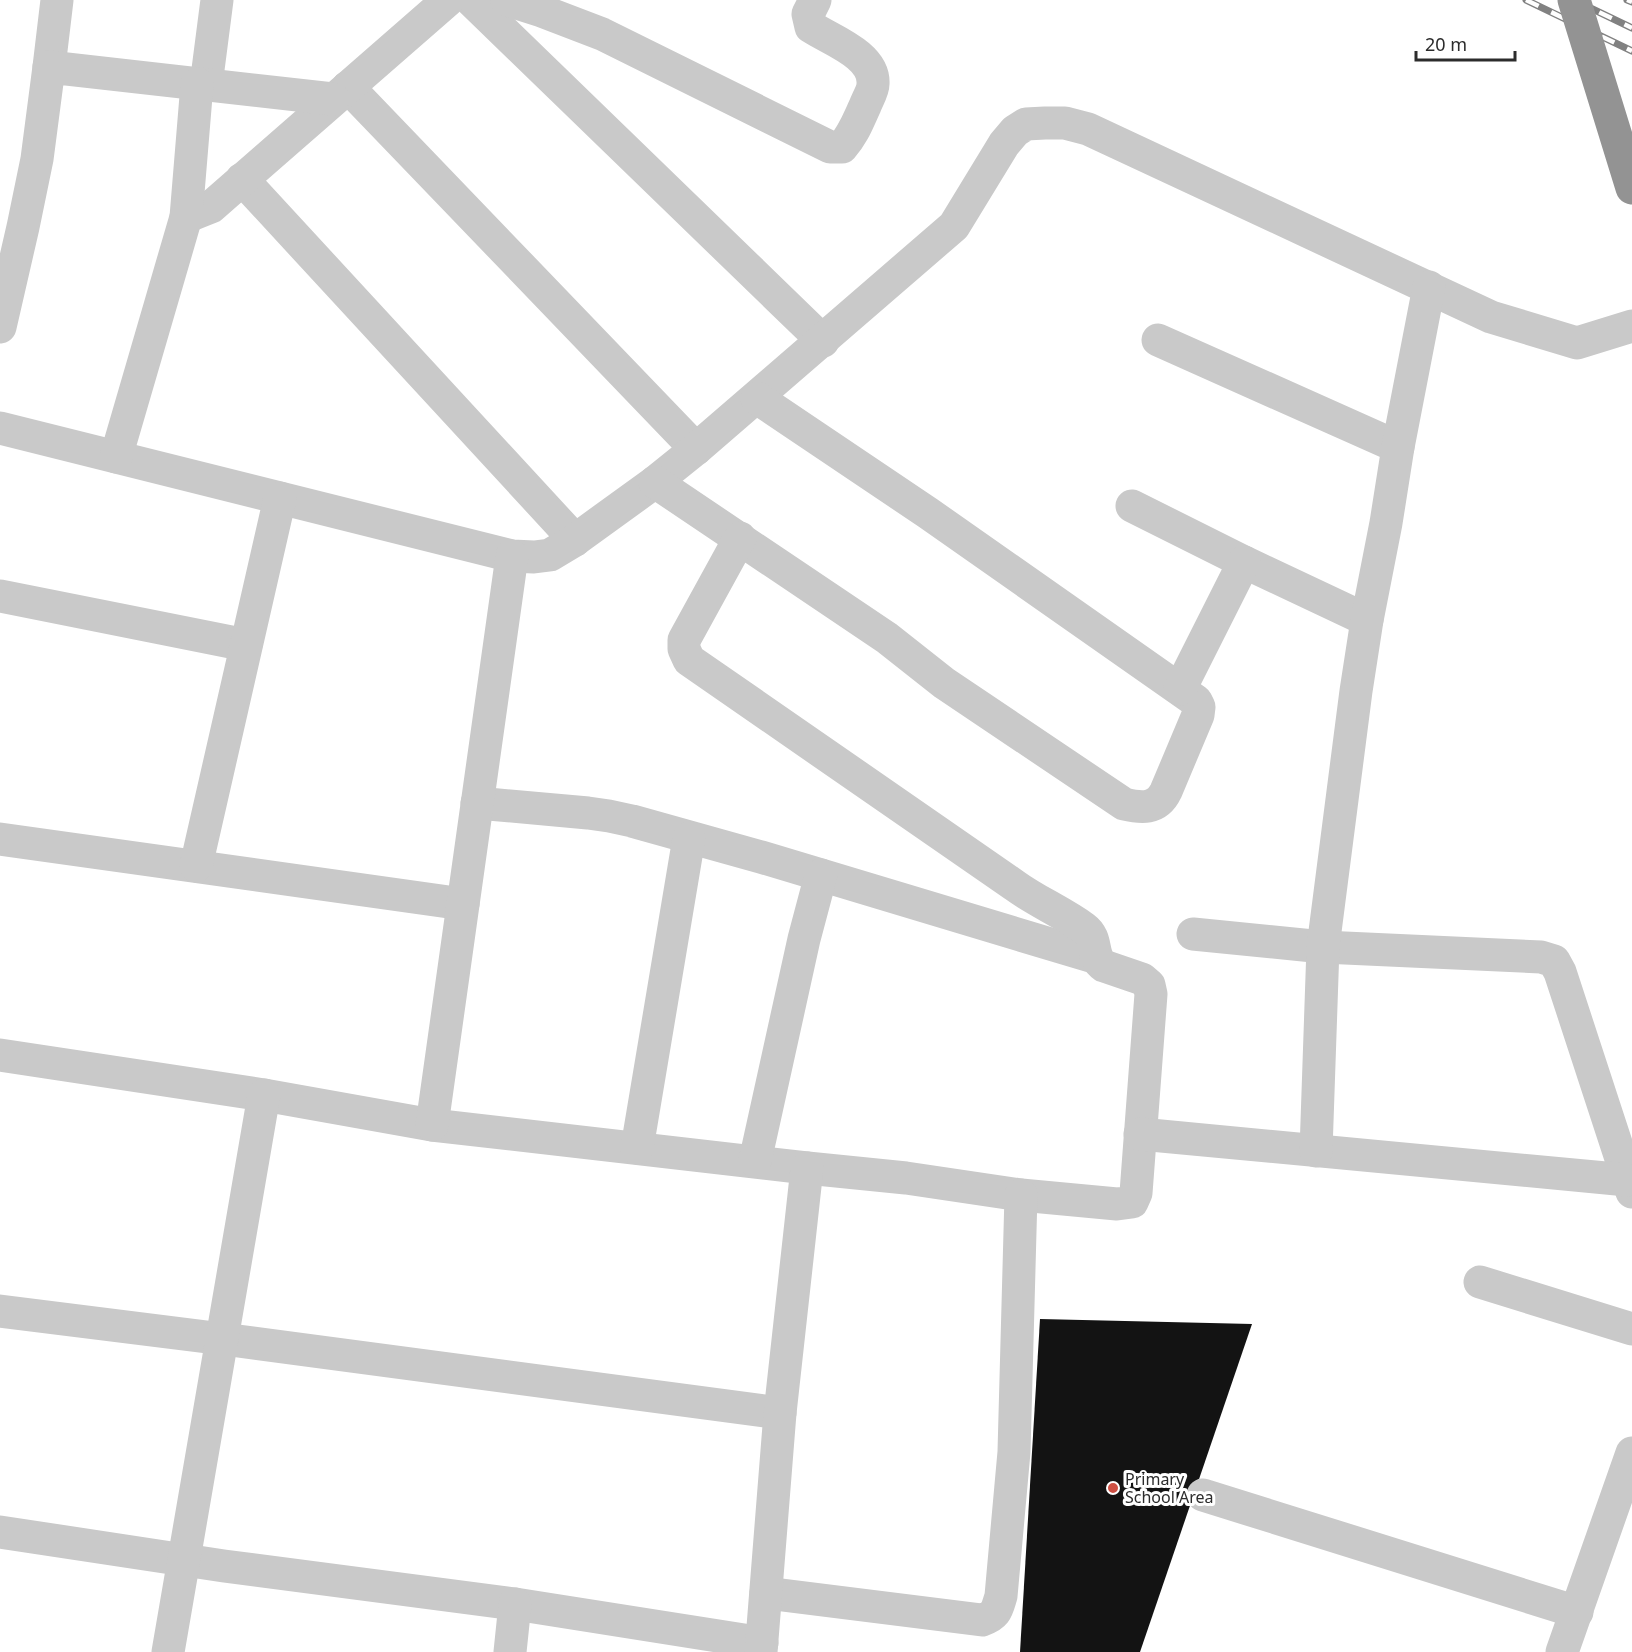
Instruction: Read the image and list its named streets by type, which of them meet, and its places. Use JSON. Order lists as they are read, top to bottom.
{
  "places": ["Primary School Area"],
  "scale_bar": "20 m"
}
